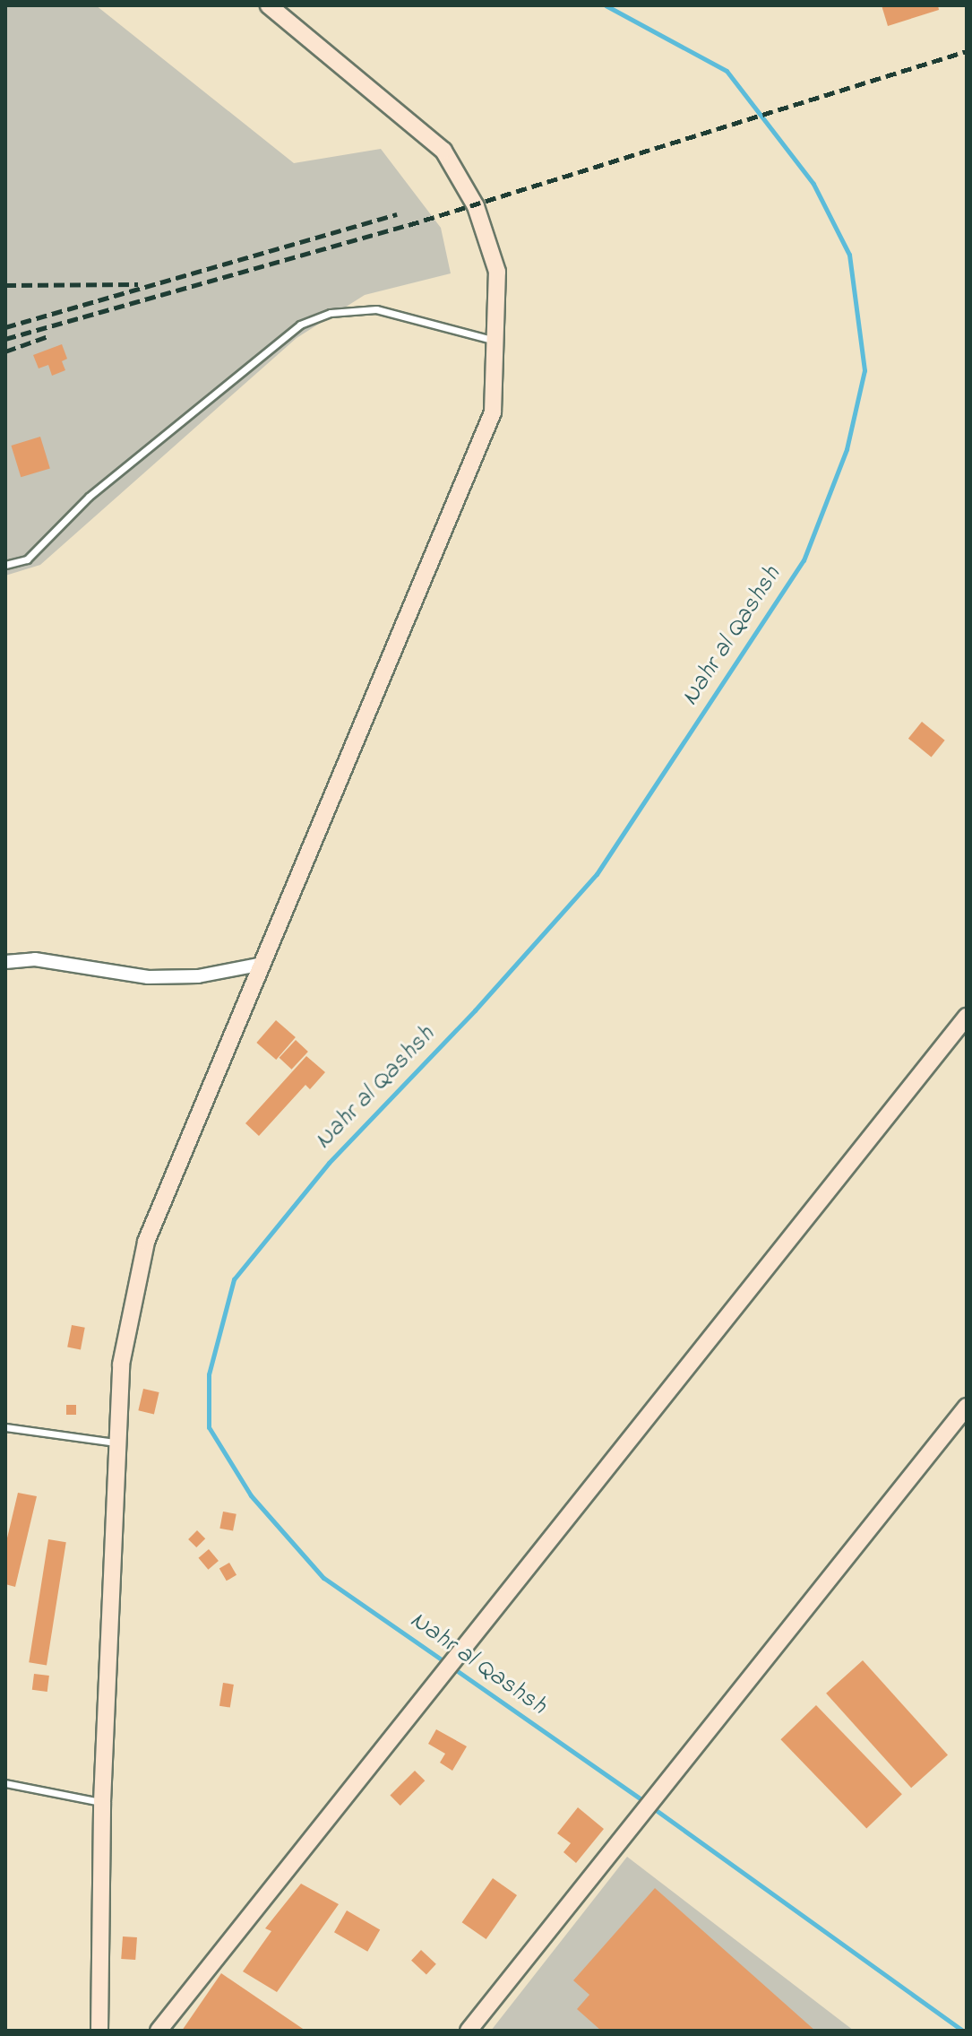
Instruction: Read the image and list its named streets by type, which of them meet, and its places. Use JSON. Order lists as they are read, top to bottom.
{
  "water": ["Nahr al Qashsh"]
}
